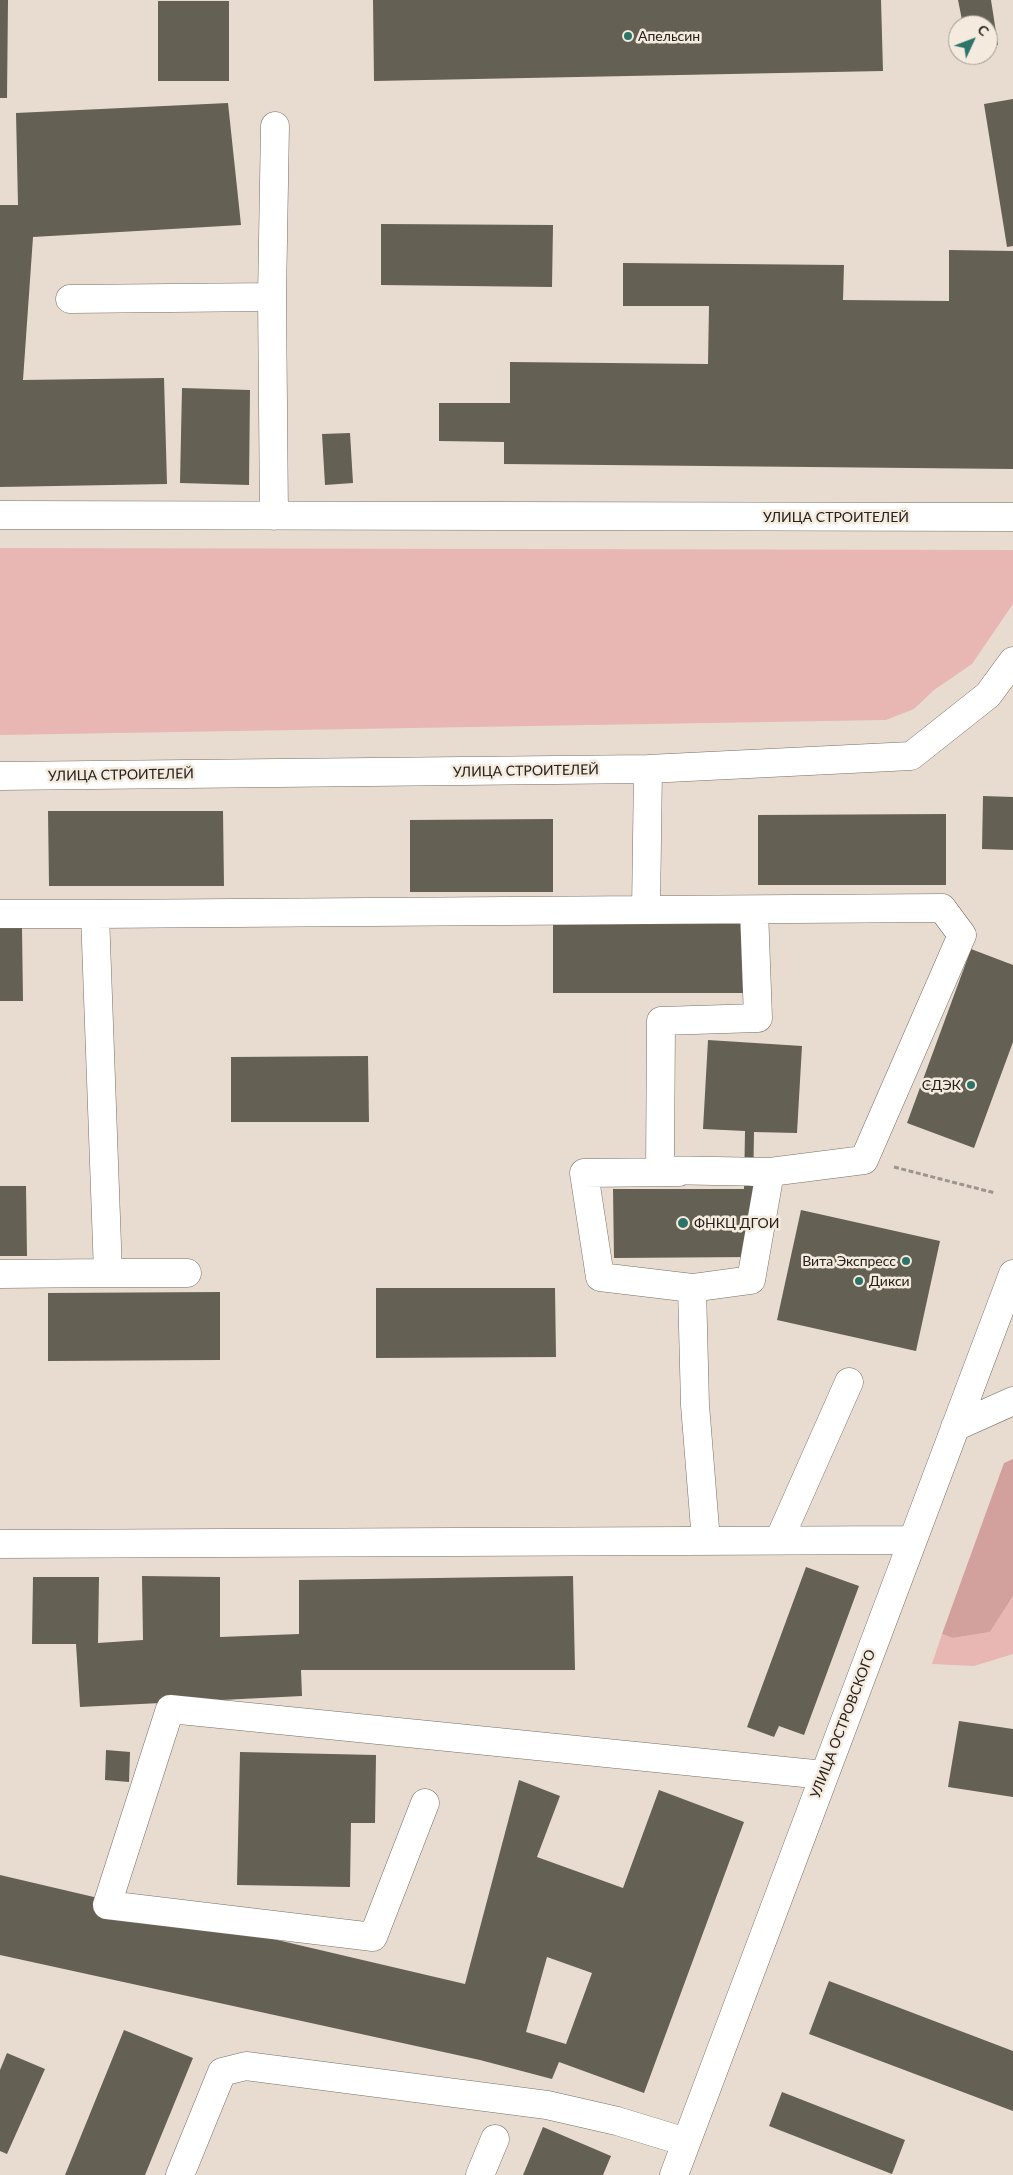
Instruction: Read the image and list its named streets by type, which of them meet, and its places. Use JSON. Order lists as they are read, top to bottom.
{
  "streets": {
    "street": ["УЛИЦА СТРОИТЕЛЕЙ", "УЛИЦА ОСТРОВСКОГО"]
  },
  "places": [
    "Апельсин",
    "СДЭК",
    "ФНКЦ ДГОИ",
    "Вита Экспресс",
    "Дикси"
  ],
  "north": "top right"
}
